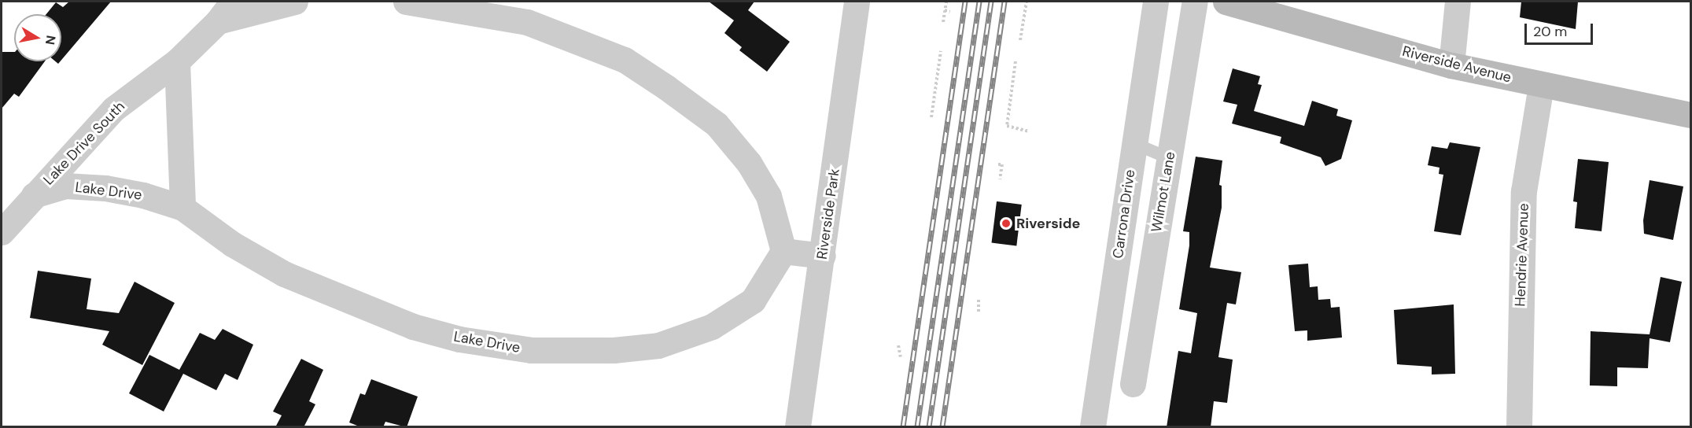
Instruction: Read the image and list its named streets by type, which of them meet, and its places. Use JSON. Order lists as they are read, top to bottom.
{
  "streets": {
    "street": [
      "Riverside Avenue",
      "Lake Drive South",
      "Lake Drive",
      "Wilmot Lane",
      "Riverside Park",
      "Carrona Drive",
      "Hendrie Avenue"
    ]
  },
  "crossings": [
    ["Riverside Avenue", "Hendrie Avenue"],
    ["Lake Drive South", "Lake Drive"]
  ],
  "places": ["Riverside"],
  "scale_bar": "20 m",
  "north": "right"
}
